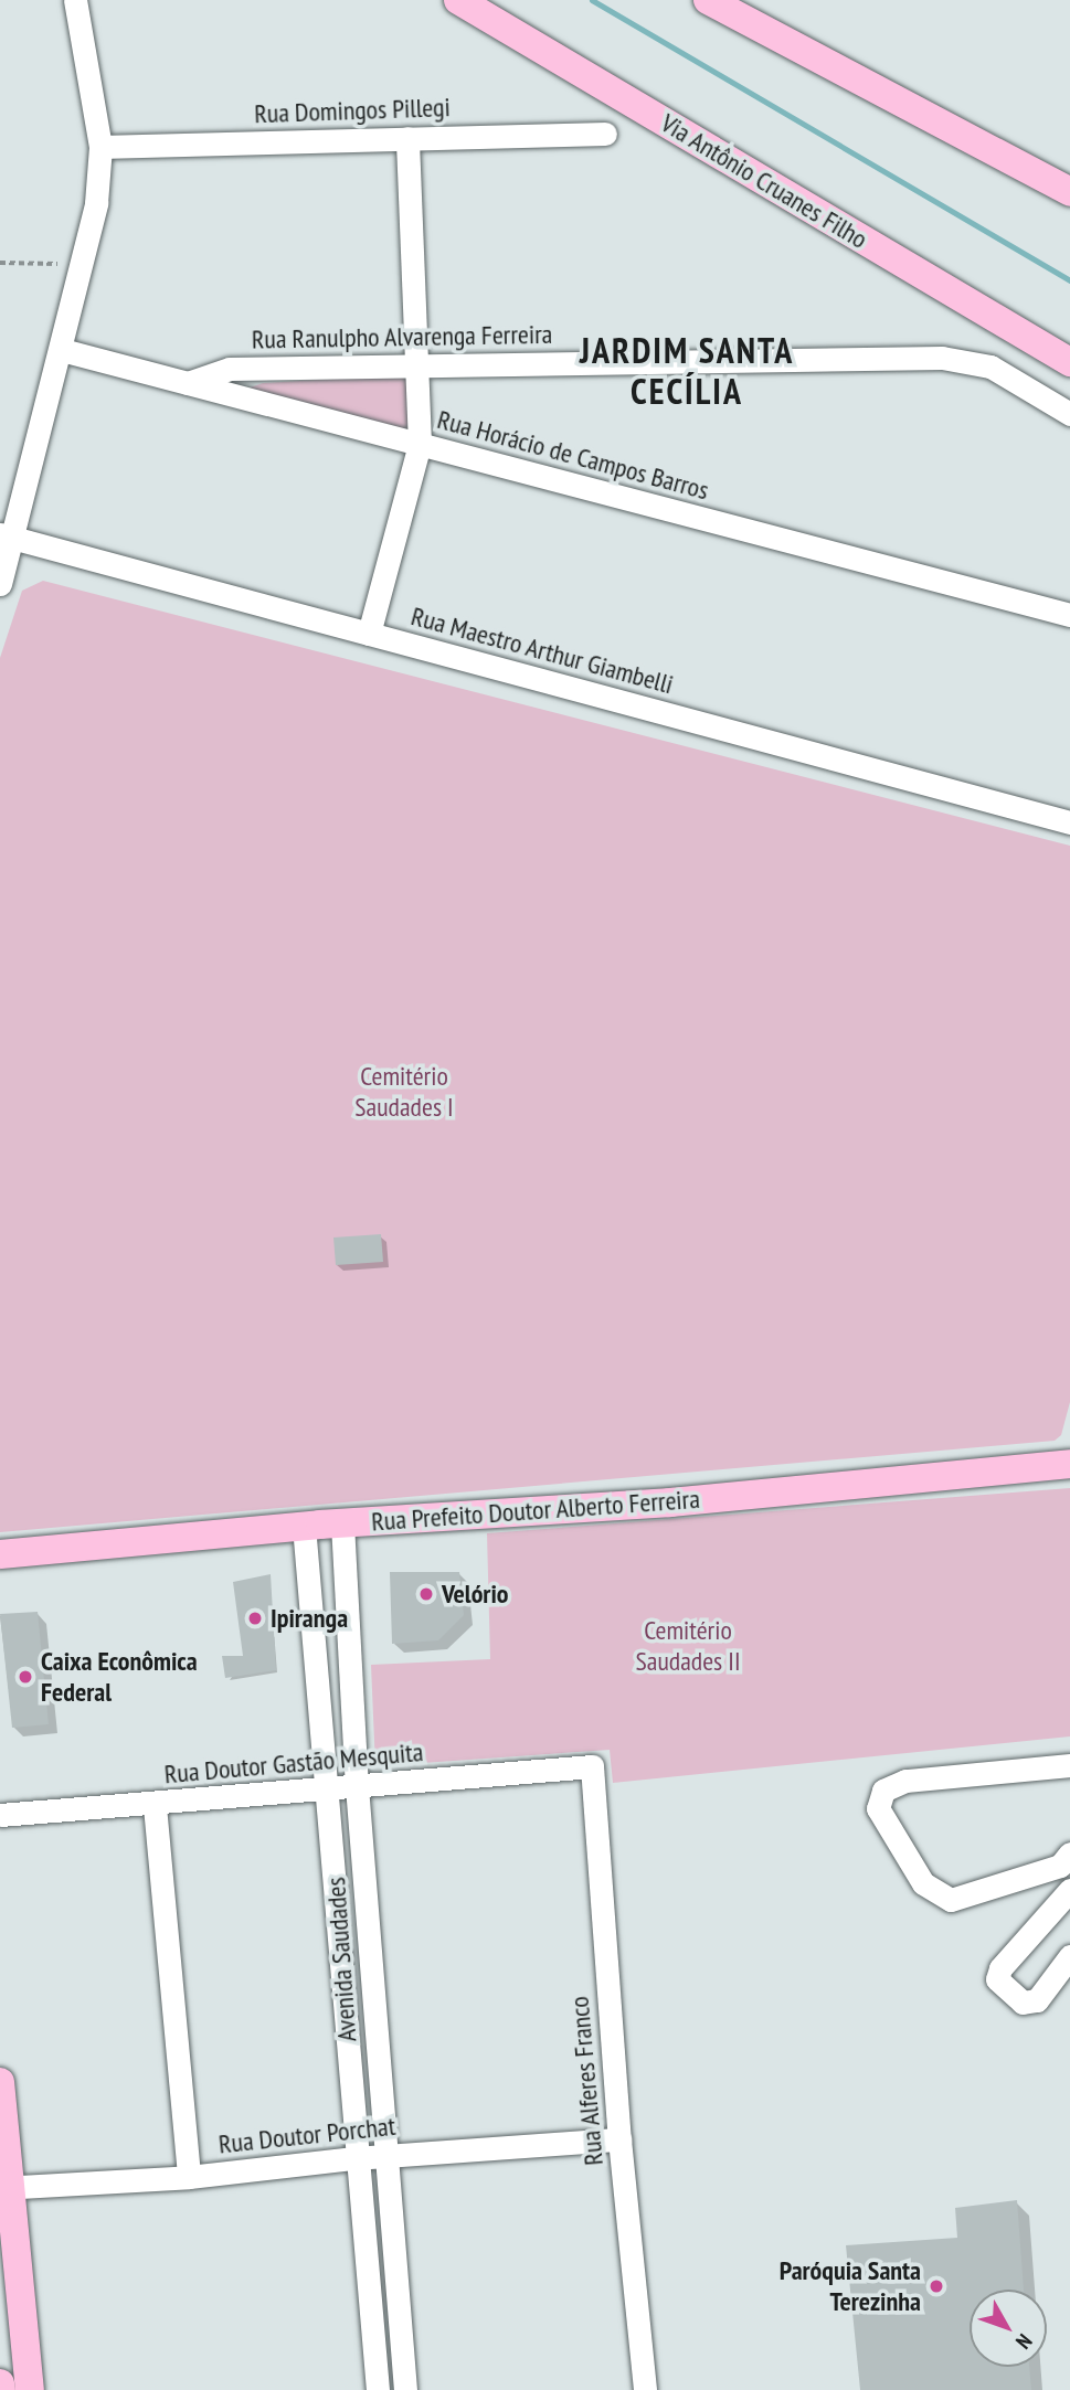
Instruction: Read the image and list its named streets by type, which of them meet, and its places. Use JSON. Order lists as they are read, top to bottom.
{
  "streets": {
    "main road": ["Via Antônio Cruanes Filho", "Rua Prefeito Doutor Alberto Ferreira"],
    "street": [
      "Rua Domingos Pillegi",
      "Rua Ranulpho Alvarenga Ferreira",
      "Rua Horácio de Campos Barros",
      "Rua Maestro Arthur Giambelli",
      "Rua Doutor Gastão Mesquita",
      "Avenida Saudades",
      "Rua Alferes Franco",
      "Rua Doutor Porchat"
    ]
  },
  "crossings": [
    ["Rua Ranulpho Alvarenga Ferreira", "Rua Horácio de Campos Barros"],
    ["Rua Prefeito Doutor Alberto Ferreira", "Avenida Saudades"],
    ["Rua Doutor Gastão Mesquita", "Avenida Saudades"],
    ["Rua Doutor Gastão Mesquita", "Rua Alferes Franco"],
    ["Avenida Saudades", "Rua Doutor Porchat"],
    ["Rua Alferes Franco", "Rua Doutor Porchat"]
  ],
  "districts": ["JARDIM SANTA CECÍLIA"],
  "parks": ["Cemitério Saudades I", "Cemitério Saudades II"],
  "places": [
    "Velório",
    "Ipiranga",
    "Caixa Econômica Federal",
    "Paróquia Santa Terezinha"
  ],
  "north": "bottom right"
}
